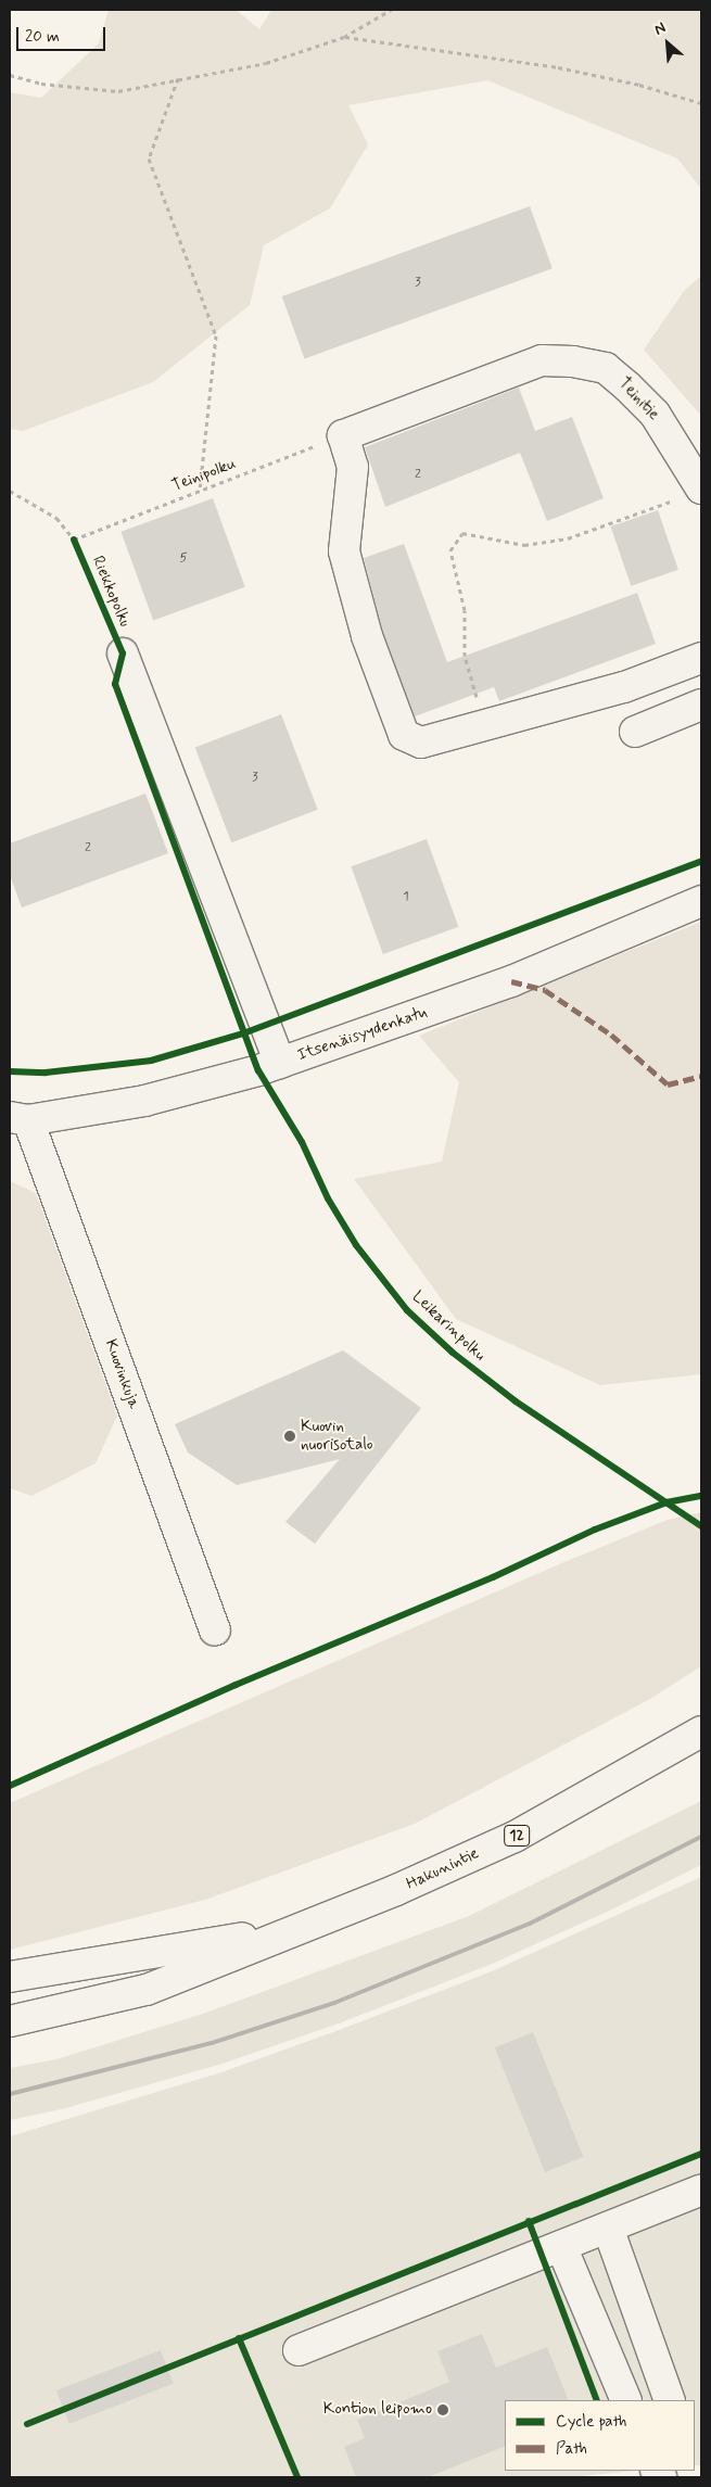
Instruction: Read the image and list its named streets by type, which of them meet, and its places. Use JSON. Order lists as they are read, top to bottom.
{
  "streets": {
    "main road": [
      "Teinitie",
      "Riekkopolku",
      "Itsenäisyydenkatu",
      "Kuovinkuja",
      "12",
      "Hakunintie"
    ],
    "path": ["Teinipolku"],
    "cycle path": ["Leikarinpolku"]
  },
  "crossings": [
    ["Teinitie", "Teinipolku"],
    ["Teinipolku", "Riekkopolku"],
    ["Riekkopolku", "Itsenäisyydenkatu"],
    ["Itsenäisyydenkatu", "Kuovinkuja"]
  ],
  "places": ["Kuovin nuorisotalo", "Kontion leipomo"],
  "house_numbers": [
    "3",
    "2",
    "5",
    "3",
    "2",
    "1"
  ],
  "legend": ["Cycle path", "Path"],
  "scale_bar": "20 m",
  "north": "top left"
}
